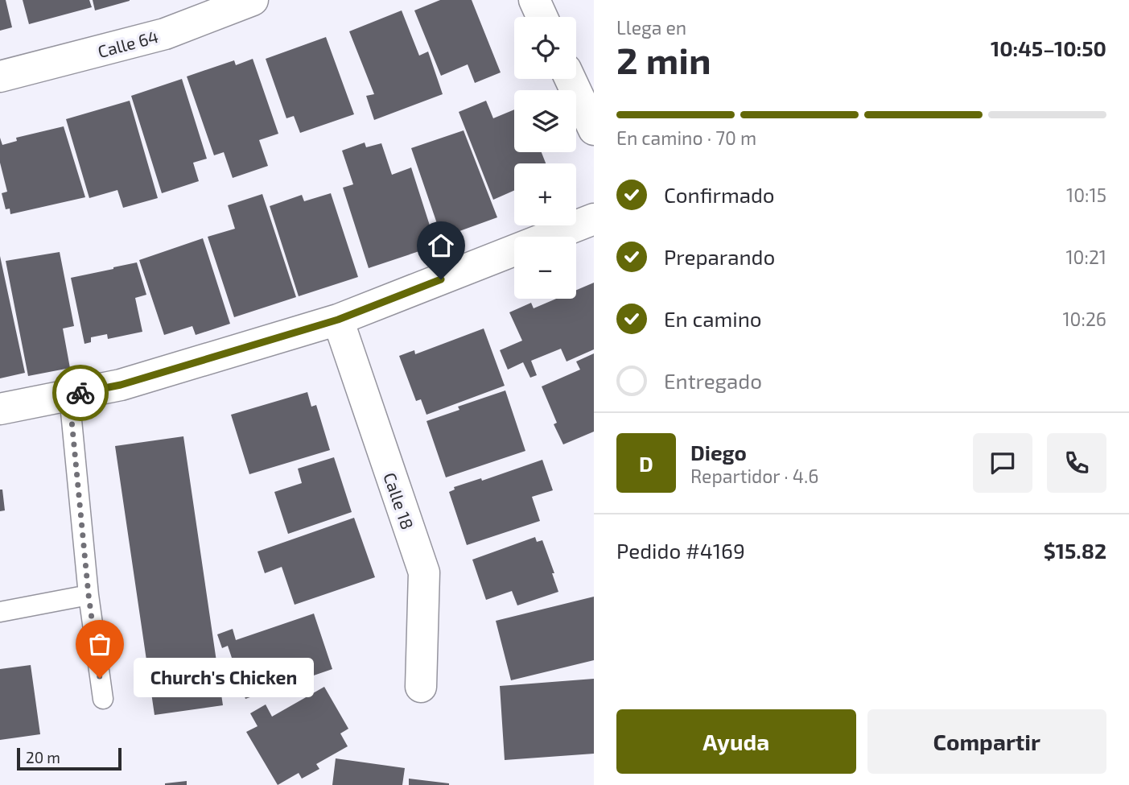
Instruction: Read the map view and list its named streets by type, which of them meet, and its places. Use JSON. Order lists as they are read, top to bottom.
{
  "streets": {
    "street": ["Calle 64", "Calle 18"]
  },
  "places": ["Church's Chicken"],
  "scale_bar": "20 m",
  "page": {
    "heading": ["2 min", "Llega en", "10:45–10:50"],
    "panel": [
      "Diego",
      "Repartidor · 4.6",
      "Pedido #4169",
      "$15.82"
    ],
    "map_buttons": ["+", "−"],
    "bar": "En camino · 70 m",
    "list": [
      ["Confirmado", "10:15"],
      ["Preparando", "10:21"],
      ["En camino", "10:26"],
      "Entregado"
    ],
    "round": "D",
    "bubble": "Church's Chicken",
    "buttons": ["Ayuda", "Compartir"],
    "scale": "20 m"
  }
}
